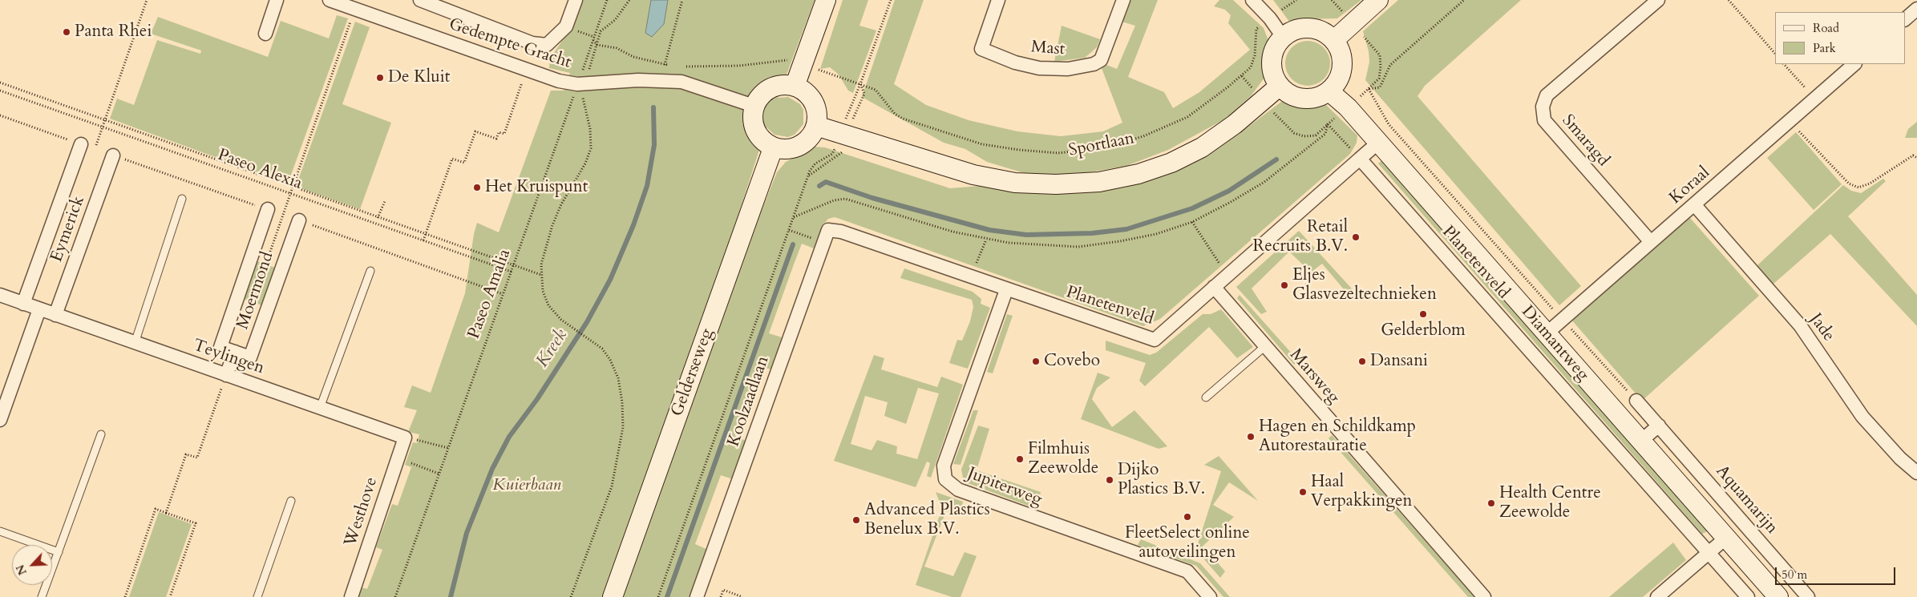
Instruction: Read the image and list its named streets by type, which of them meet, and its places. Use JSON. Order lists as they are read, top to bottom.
{
  "streets": {
    "street": [
      "Gedempte Gracht",
      "Mast",
      "Smaragd",
      "Sportlaan",
      "Koraal",
      "Eymerick",
      "Planetenveld",
      "Moermond",
      "Jade",
      "Diamantweg",
      "Teylingen",
      "Gelderseweg",
      "Marsweg",
      "Koolzaadlaan",
      "Jupiterweg",
      "Aquamarijn",
      "Westhove"
    ],
    "path": ["Paseo Alexia", "Paseo Amalia"]
  },
  "crossings": [
    ["Gedempte Gracht", "Sportlaan"],
    ["Gedempte Gracht", "Paseo Amalia"],
    ["Gedempte Gracht", "Gelderseweg"],
    ["Smaragd", "Koraal"],
    ["Sportlaan", "Diamantweg"],
    ["Sportlaan", "Gelderseweg"],
    ["Paseo Alexia", "Paseo Amalia"],
    ["Koraal", "Jade"],
    ["Koraal", "Diamantweg"],
    ["Eymerick", "Teylingen"],
    ["Planetenveld", "Diamantweg"],
    ["Planetenveld", "Marsweg"],
    ["Planetenveld", "Koolzaadlaan"],
    ["Planetenveld", "Jupiterweg"],
    ["Moermond", "Teylingen"],
    ["Diamantweg", "Aquamarijn"],
    ["Teylingen", "Westhove"]
  ],
  "water": ["Kreek"],
  "parks": ["Kuierbaan"],
  "places": [
    "Panta Rhei",
    "De Kluit",
    "Het Kruispunt",
    "Retail Recruits B.V.",
    "Eljes Glasvezeltechnieken",
    "Gelderblom",
    "Covebo",
    "Dansani",
    "Hagen en Schildkamp Autorestauratie",
    "Filmhuis Zeewolde",
    "Dijko Plastics B.V.",
    "Haal Verpakkingen",
    "Health Centre Zeewolde",
    "FleetSelect online autoveilingen",
    "Advanced Plastics Benelux B.V."
  ],
  "legend": ["Road", "Park"],
  "scale_bar": "50 m",
  "north": "bottom left"
}
